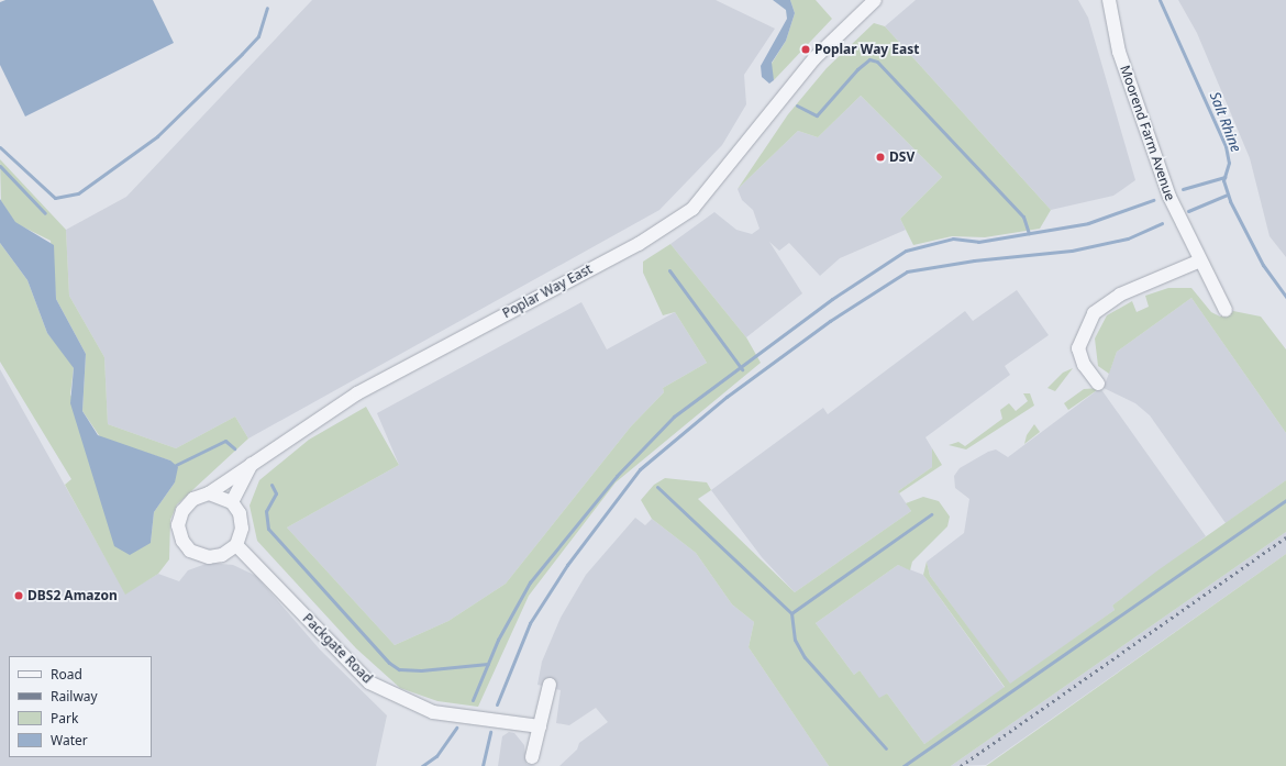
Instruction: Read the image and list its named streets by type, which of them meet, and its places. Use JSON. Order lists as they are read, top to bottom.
{
  "streets": {
    "street": ["Moorend Farm Avenue", "Poplar Way East", "Packgate Road"]
  },
  "crossings": [
    ["Poplar Way East", "Packgate Road"]
  ],
  "water": ["Salt Rhine"],
  "places": ["Poplar Way East", "DSV", "DBS2 Amazon"],
  "legend": [
    "Road",
    "Railway",
    "Park",
    "Water"
  ]
}
